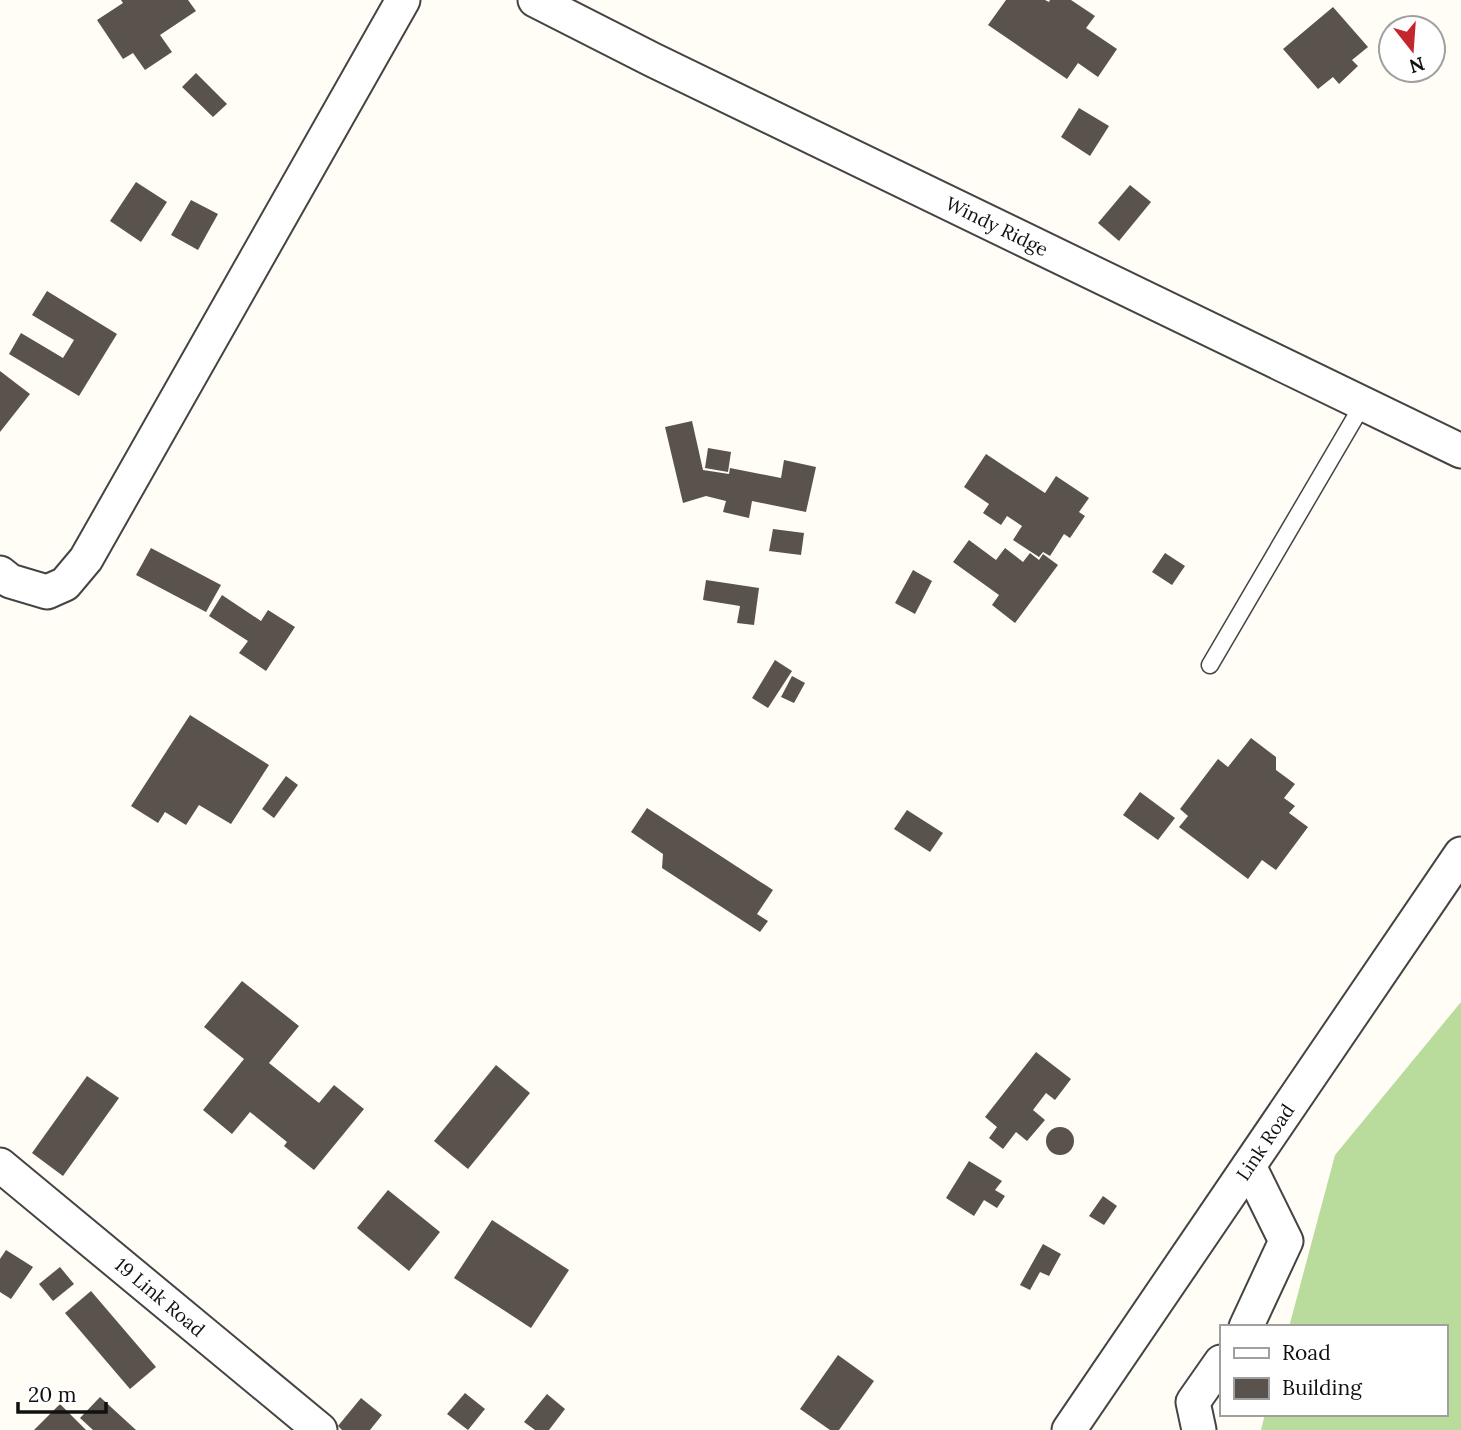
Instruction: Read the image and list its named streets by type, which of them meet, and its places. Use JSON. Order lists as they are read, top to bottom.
{
  "streets": {
    "street": ["Windy Ridge", "Link Road", "19 Link Road"]
  },
  "legend": ["Road", "Building"],
  "scale_bar": "20 m",
  "north": "bottom"
}
